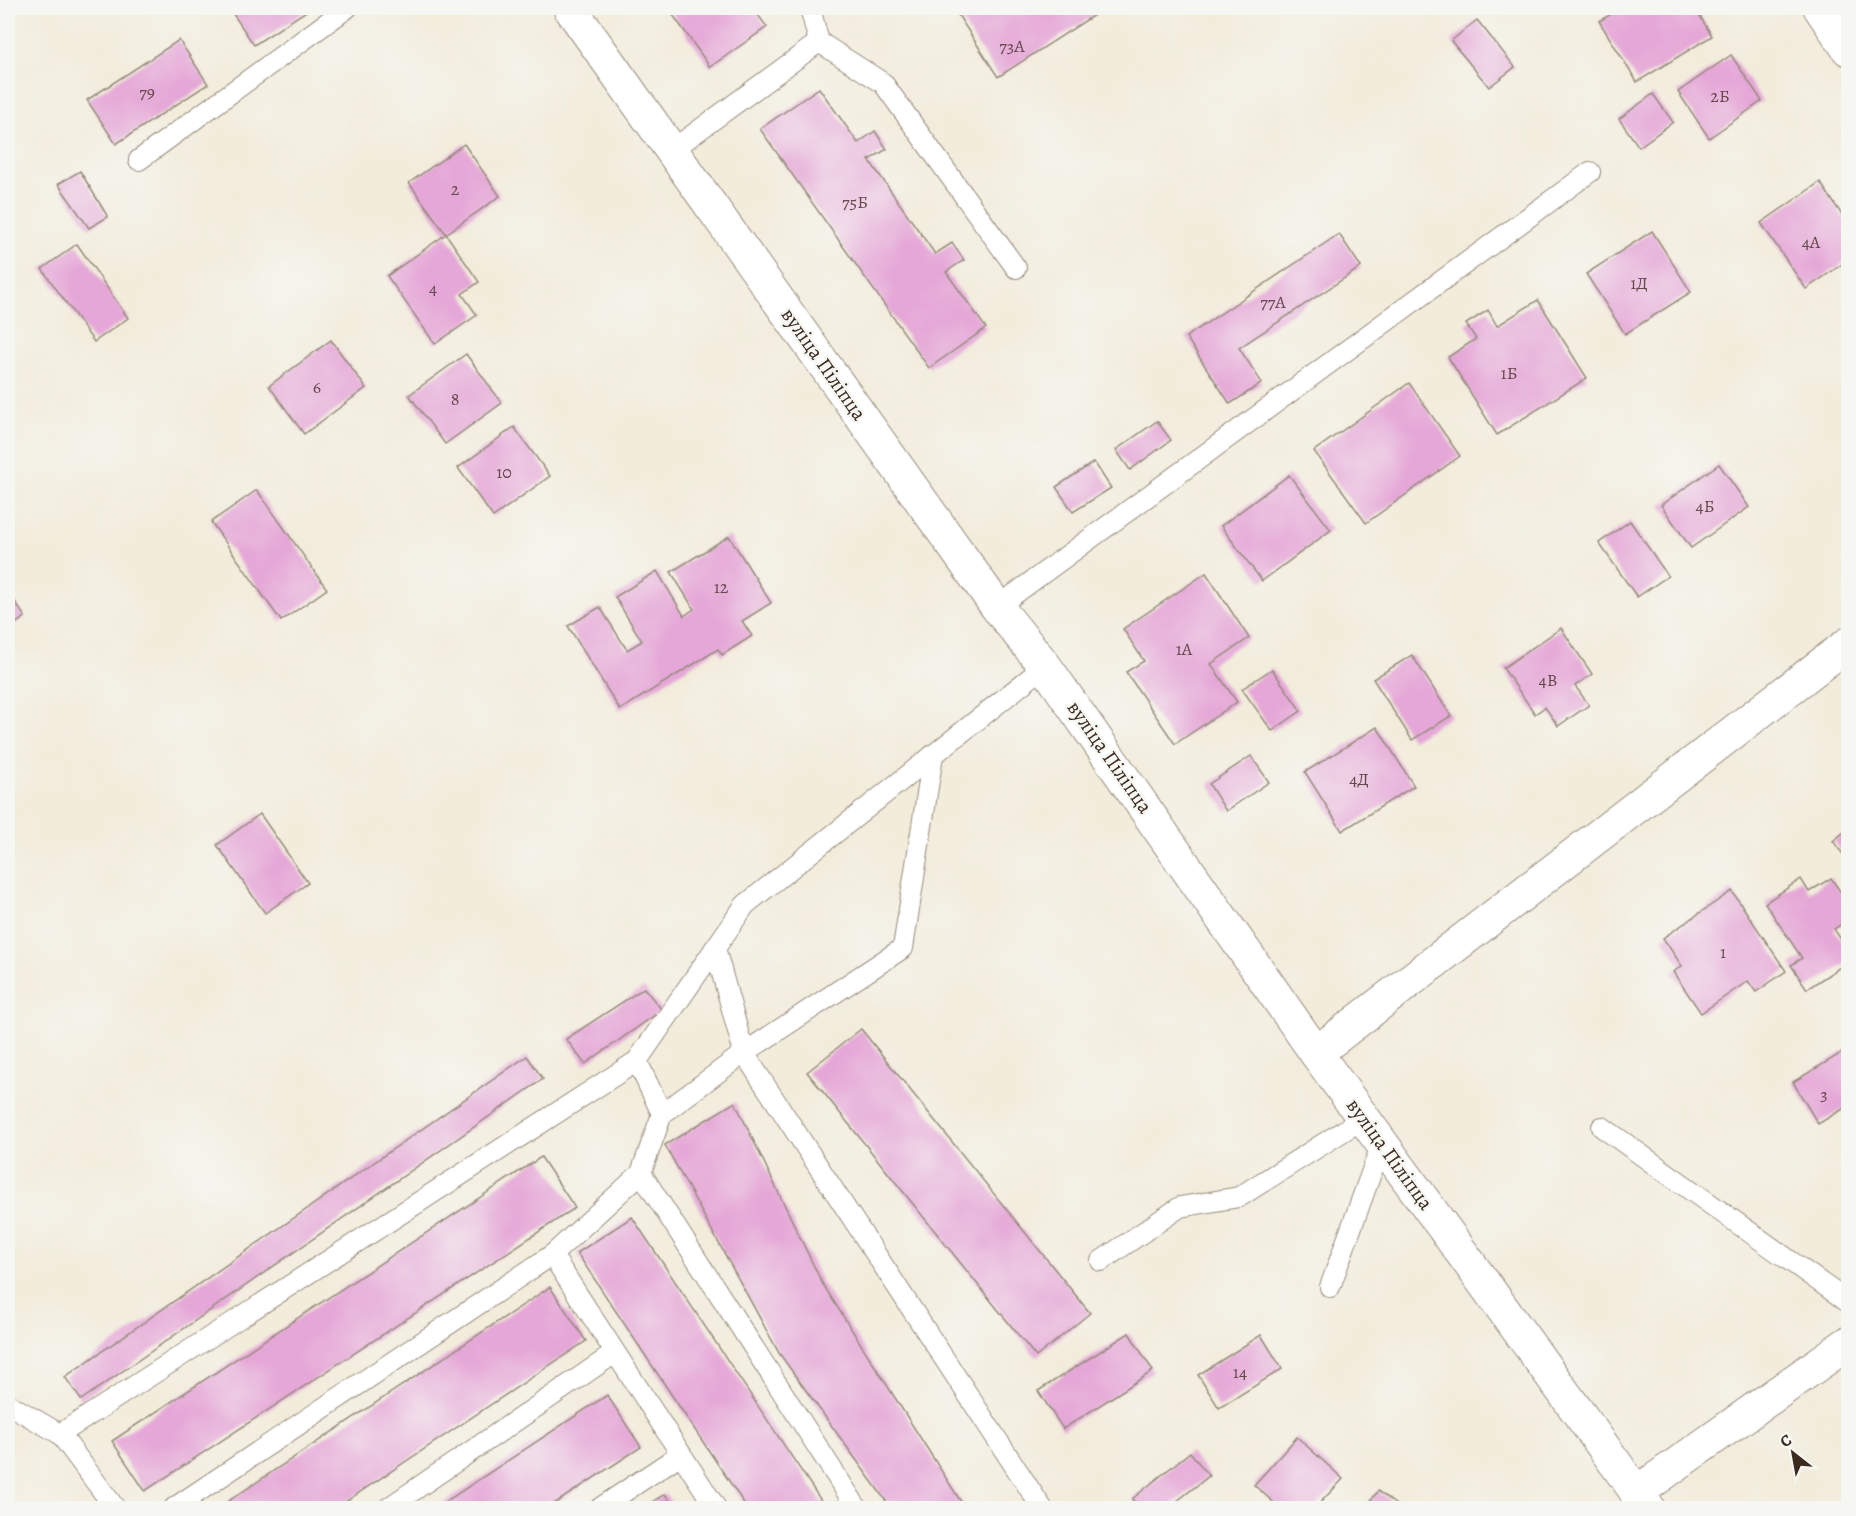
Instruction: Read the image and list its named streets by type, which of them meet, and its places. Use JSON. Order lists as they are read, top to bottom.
{
  "streets": {
    "street": ["вуліца Піліпца"]
  },
  "house_numbers": [
    "73А",
    "79",
    "2Б",
    "2",
    "75Б",
    "4А",
    "1Д",
    "4",
    "77А",
    "1Б",
    "6",
    "8",
    "10",
    "4Б",
    "12",
    "1А",
    "4В",
    "4Д",
    "1",
    "3",
    "14"
  ],
  "north": "top left"
}
